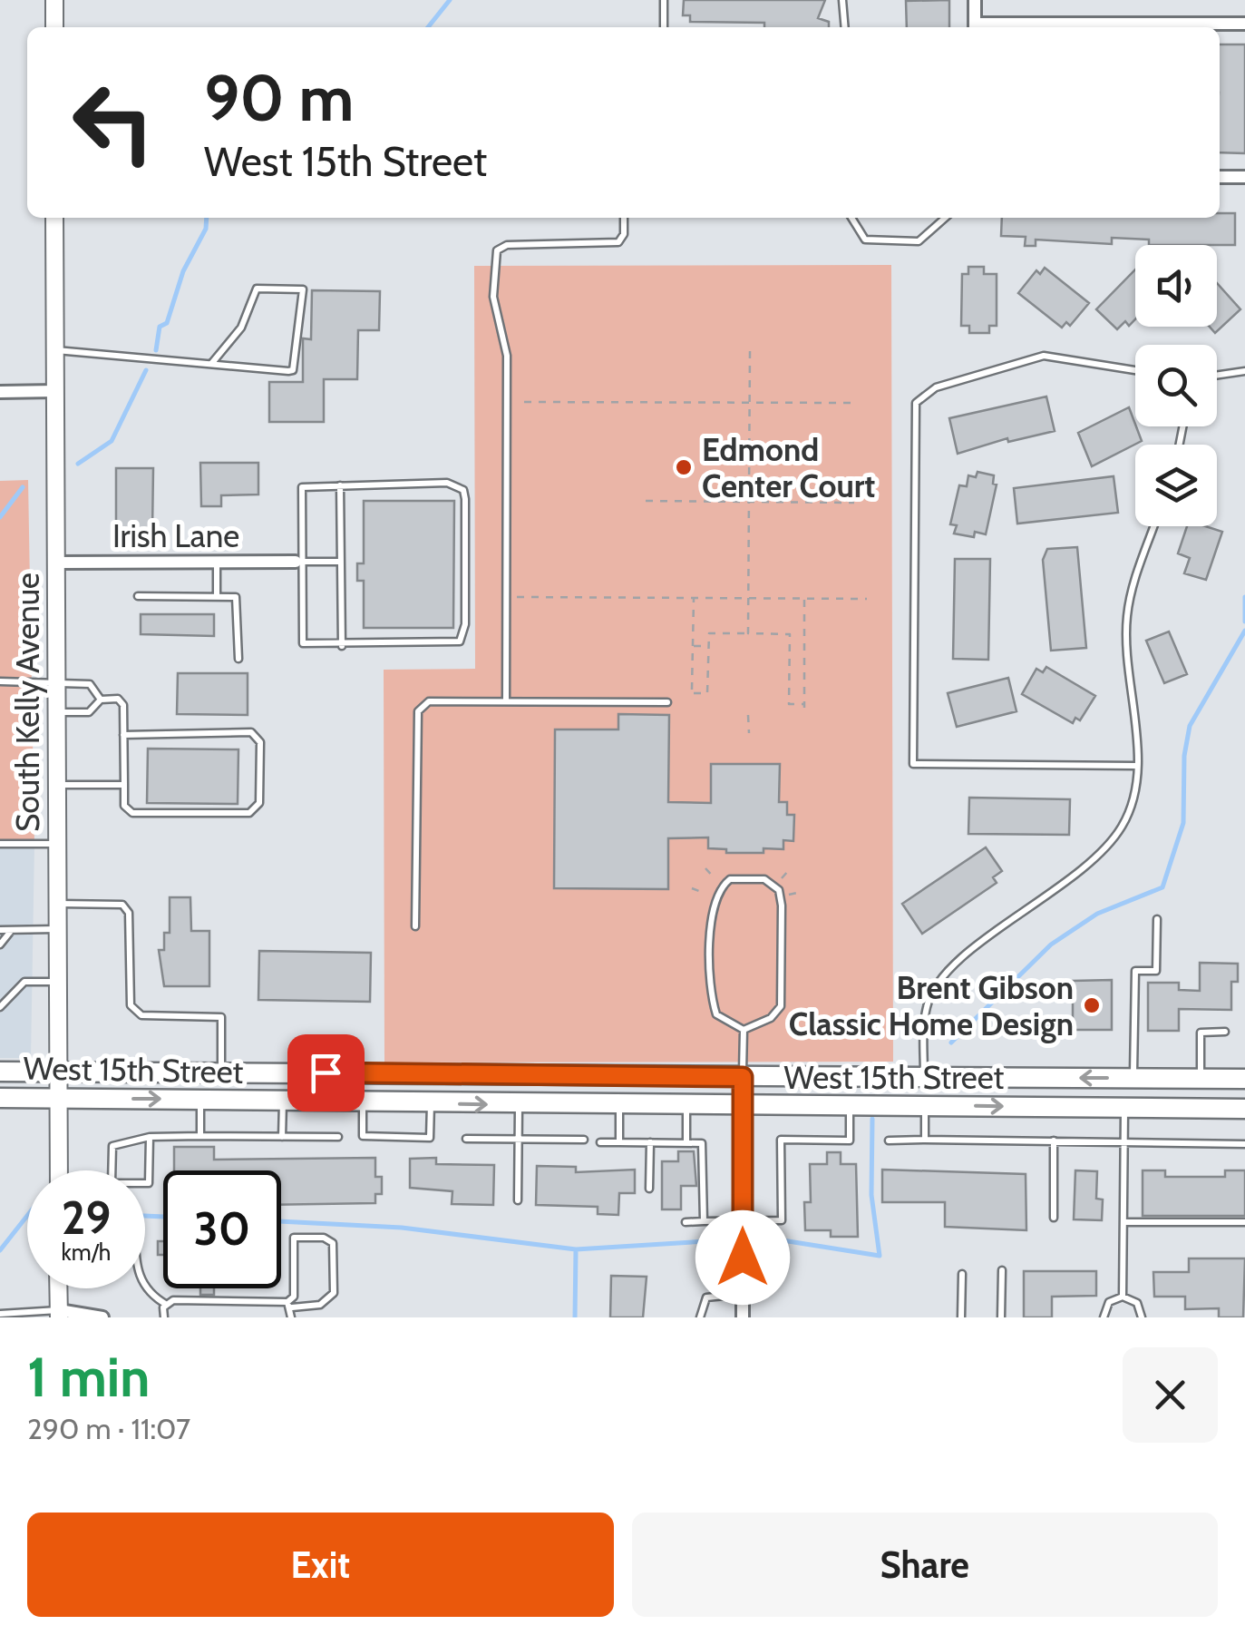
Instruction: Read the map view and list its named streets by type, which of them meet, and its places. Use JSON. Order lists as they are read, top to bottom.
{
  "streets": {
    "main road": ["South Kelly Avenue", "West 15th Street"],
    "street": ["Irish Lane"]
  },
  "crossings": [
    ["Irish Lane", "South Kelly Avenue"],
    ["South Kelly Avenue", "West 15th Street"]
  ],
  "places": ["Edmond Center Court", "Brent Gibson Classic Home Design"],
  "page": {
    "turn": ["90 m", "West 15th Street"],
    "speed": "29 km/h",
    "limit": "30",
    "heading": ["1 min", "290 m · 11:07"],
    "buttons": ["Exit", "Share"]
  }
}
